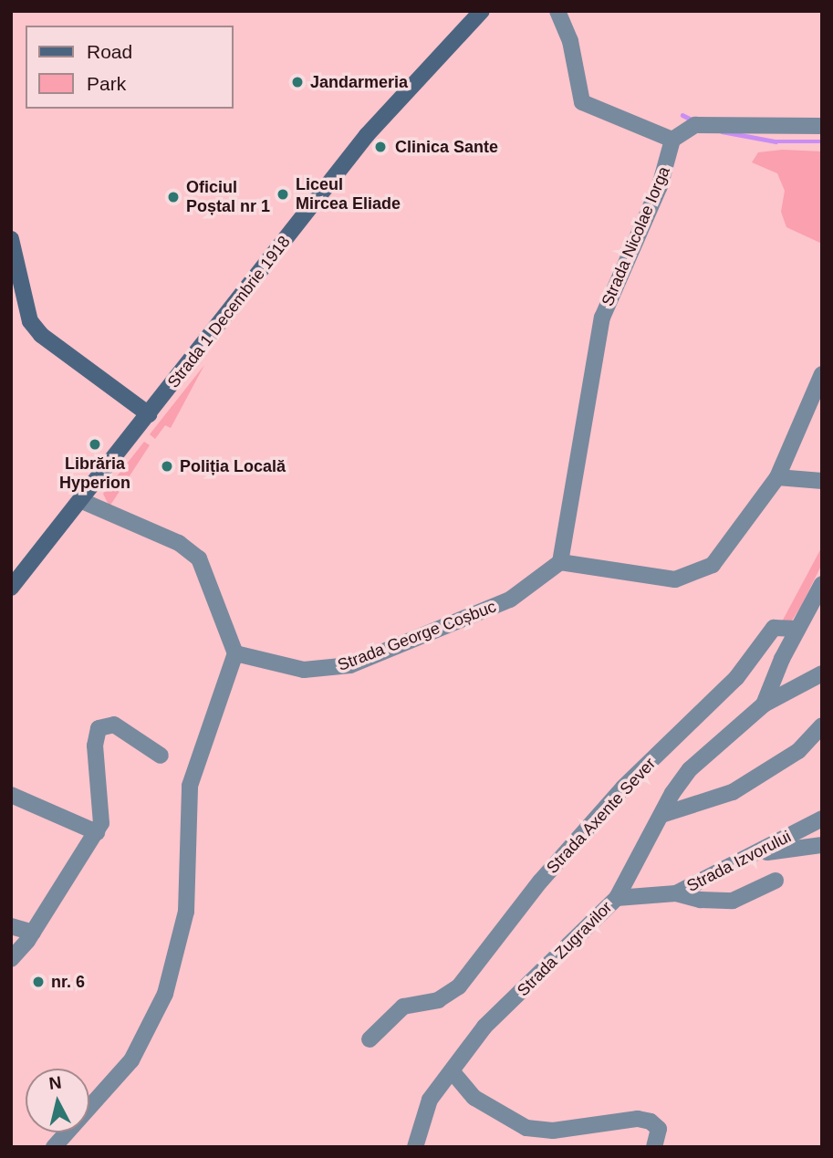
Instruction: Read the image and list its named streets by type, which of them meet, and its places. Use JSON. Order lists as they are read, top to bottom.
{
  "streets": {
    "main road": ["Strada 1 Decembrie 1918"],
    "street": [
      "Strada Nicolae Iorga",
      "Strada George Coșbuc",
      "Strada Axente Sever",
      "Strada Izvorului",
      "Strada Zugravilor"
    ]
  },
  "crossings": [
    ["Strada Nicolae Iorga", "Strada George Coșbuc"],
    ["Strada Axente Sever", "Strada Zugravilor"],
    ["Strada Izvorului", "Strada Zugravilor"]
  ],
  "places": [
    "Jandarmeria",
    "Clinica Sante",
    "Liceul Mircea Eliade",
    "Oficiul Poștal nr 1",
    "Librăria Hyperion",
    "Poliția Locală",
    "nr. 6"
  ],
  "legend": ["Road", "Park"],
  "north": "top"
}
